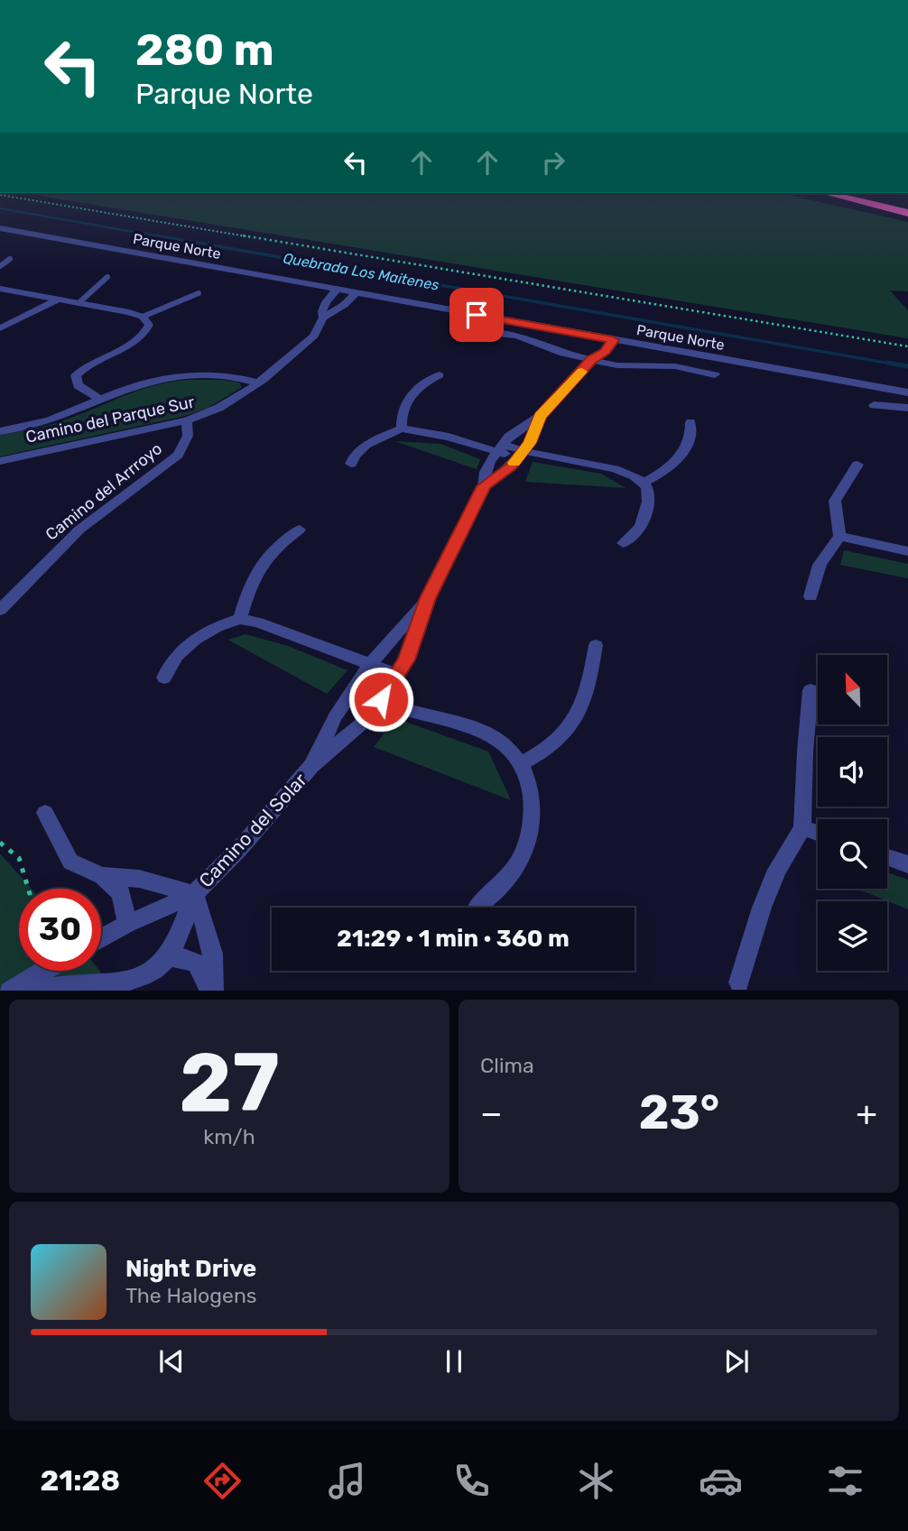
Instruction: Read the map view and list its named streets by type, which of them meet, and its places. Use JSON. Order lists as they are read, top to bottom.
{
  "streets": {
    "street": [
      "Parque Norte",
      "Camino del Parque Sur",
      "Camino del Arrroyo",
      "Camino del Solar"
    ]
  },
  "crossings": [
    ["Parque Norte", "Camino del Solar"],
    ["Camino del Parque Sur", "Camino del Arrroyo"]
  ],
  "water": ["Quebrada Los Maitenes"],
  "north": "top left",
  "page": {
    "turn": ["280 m", "Parque Norte"],
    "limit": "30",
    "trip": "21:29 · 1 min · 360 m",
    "tile": [
      ["27", "km/h"],
      "Clima"
    ],
    "heat": ["−", "23°", "+"],
    "song": ["Night Drive", "The Halogens"],
    "tabs": "21:28"
  }
}
